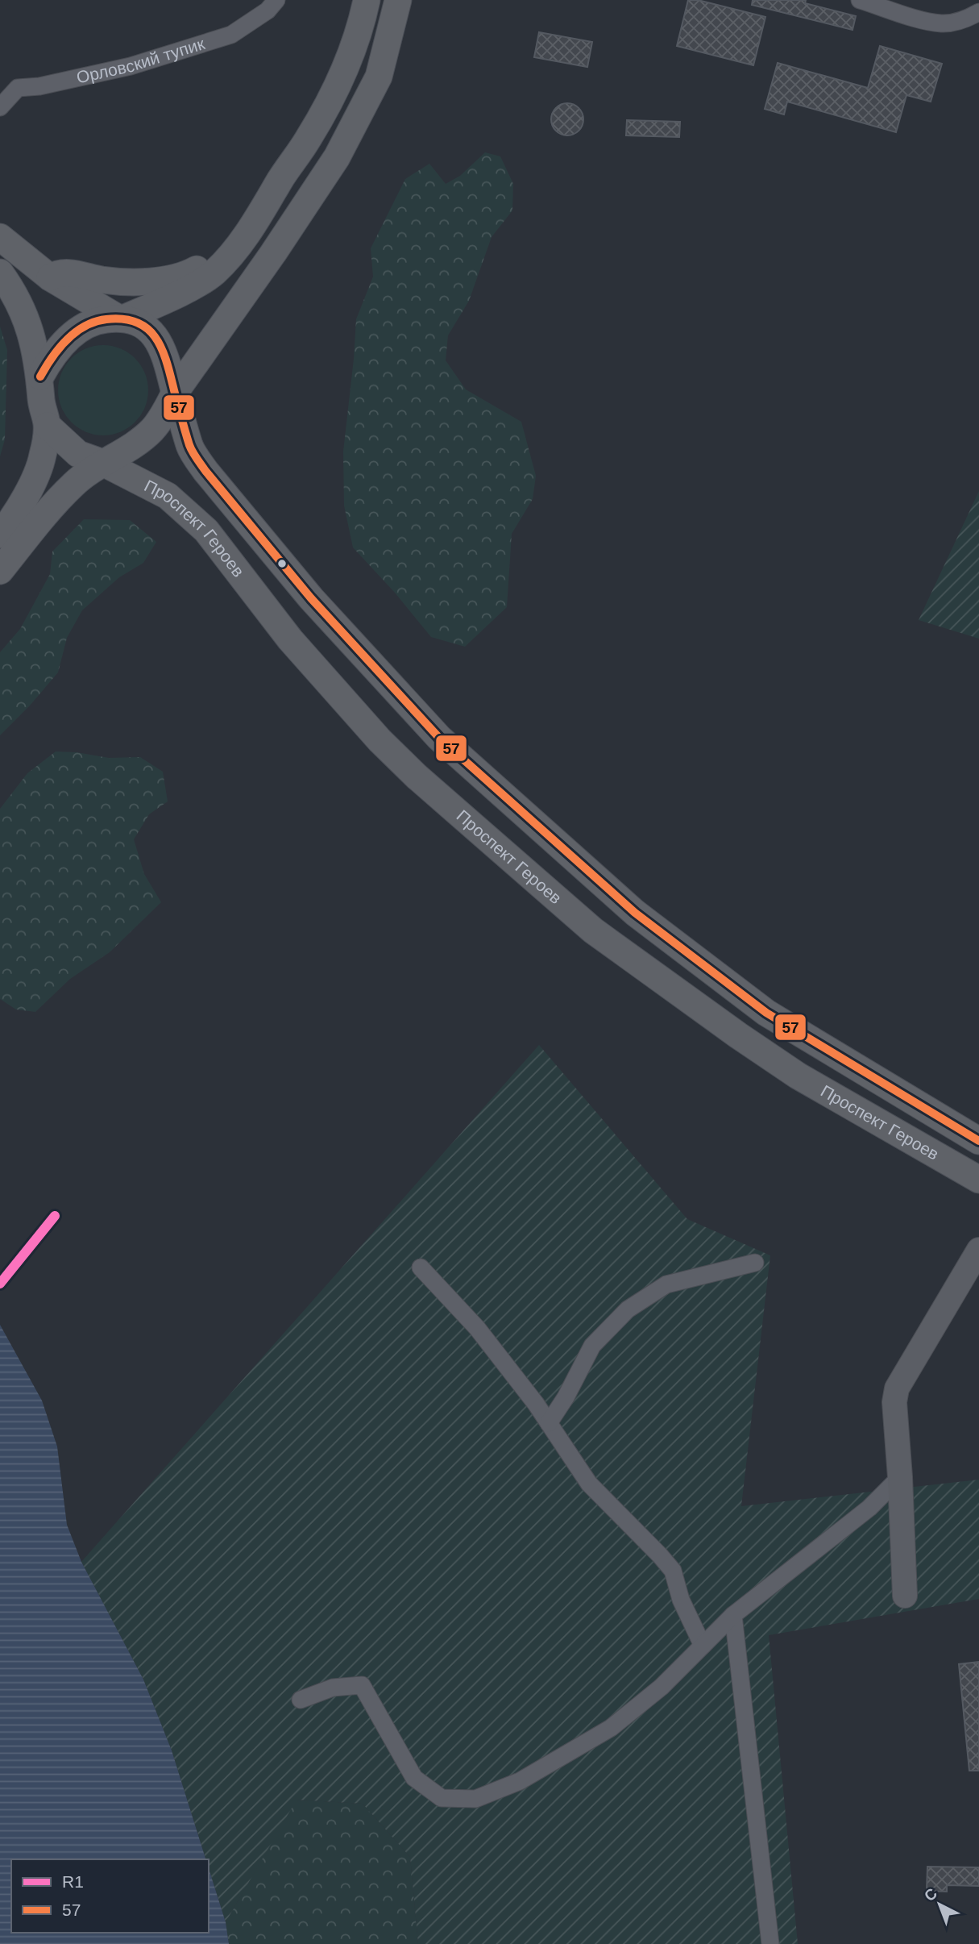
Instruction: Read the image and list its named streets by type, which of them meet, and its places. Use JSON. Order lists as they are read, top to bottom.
{
  "streets": {
    "main road": ["Проспект Героев"],
    "street": ["Орловский тупик"]
  },
  "lines": ["transit line 57", "transit line R1"],
  "legend": ["R1", "57"],
  "north": "top left"
}
